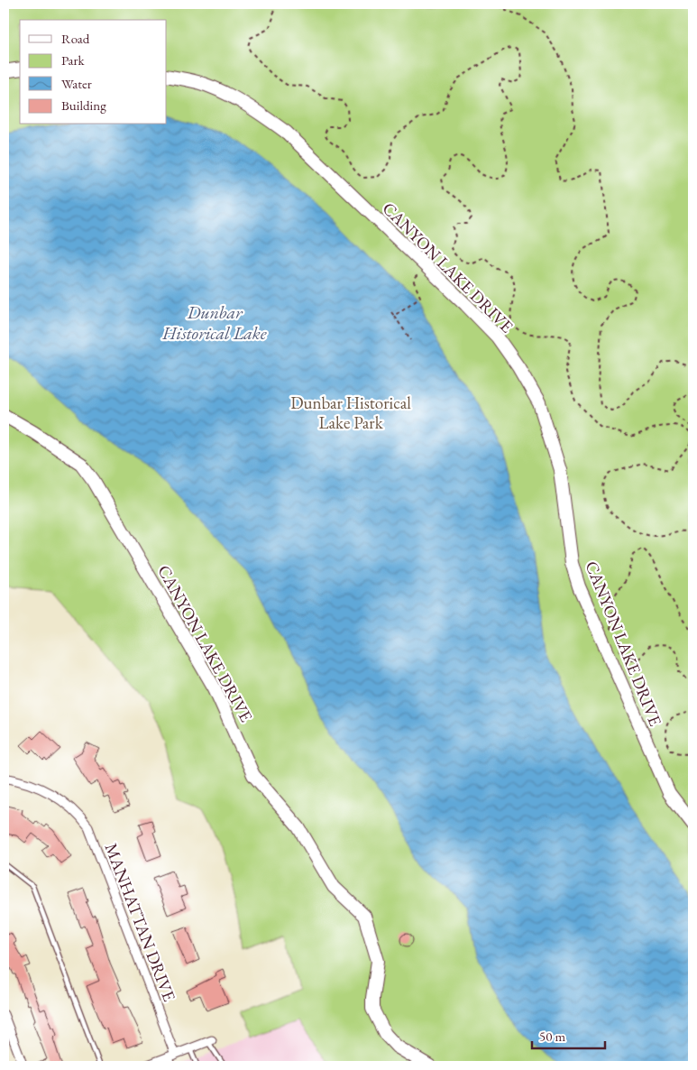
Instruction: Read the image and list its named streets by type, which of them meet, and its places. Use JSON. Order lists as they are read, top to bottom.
{
  "streets": {
    "street": ["CANYON LAKE DRIVE", "MANHATTAN DRIVE"]
  },
  "water": ["Dunbar Historical Lake"],
  "parks": ["Dunbar Historical Lake Park"],
  "legend": [
    "Road",
    "Park",
    "Water",
    "Building"
  ],
  "scale_bar": "50 m"
}
